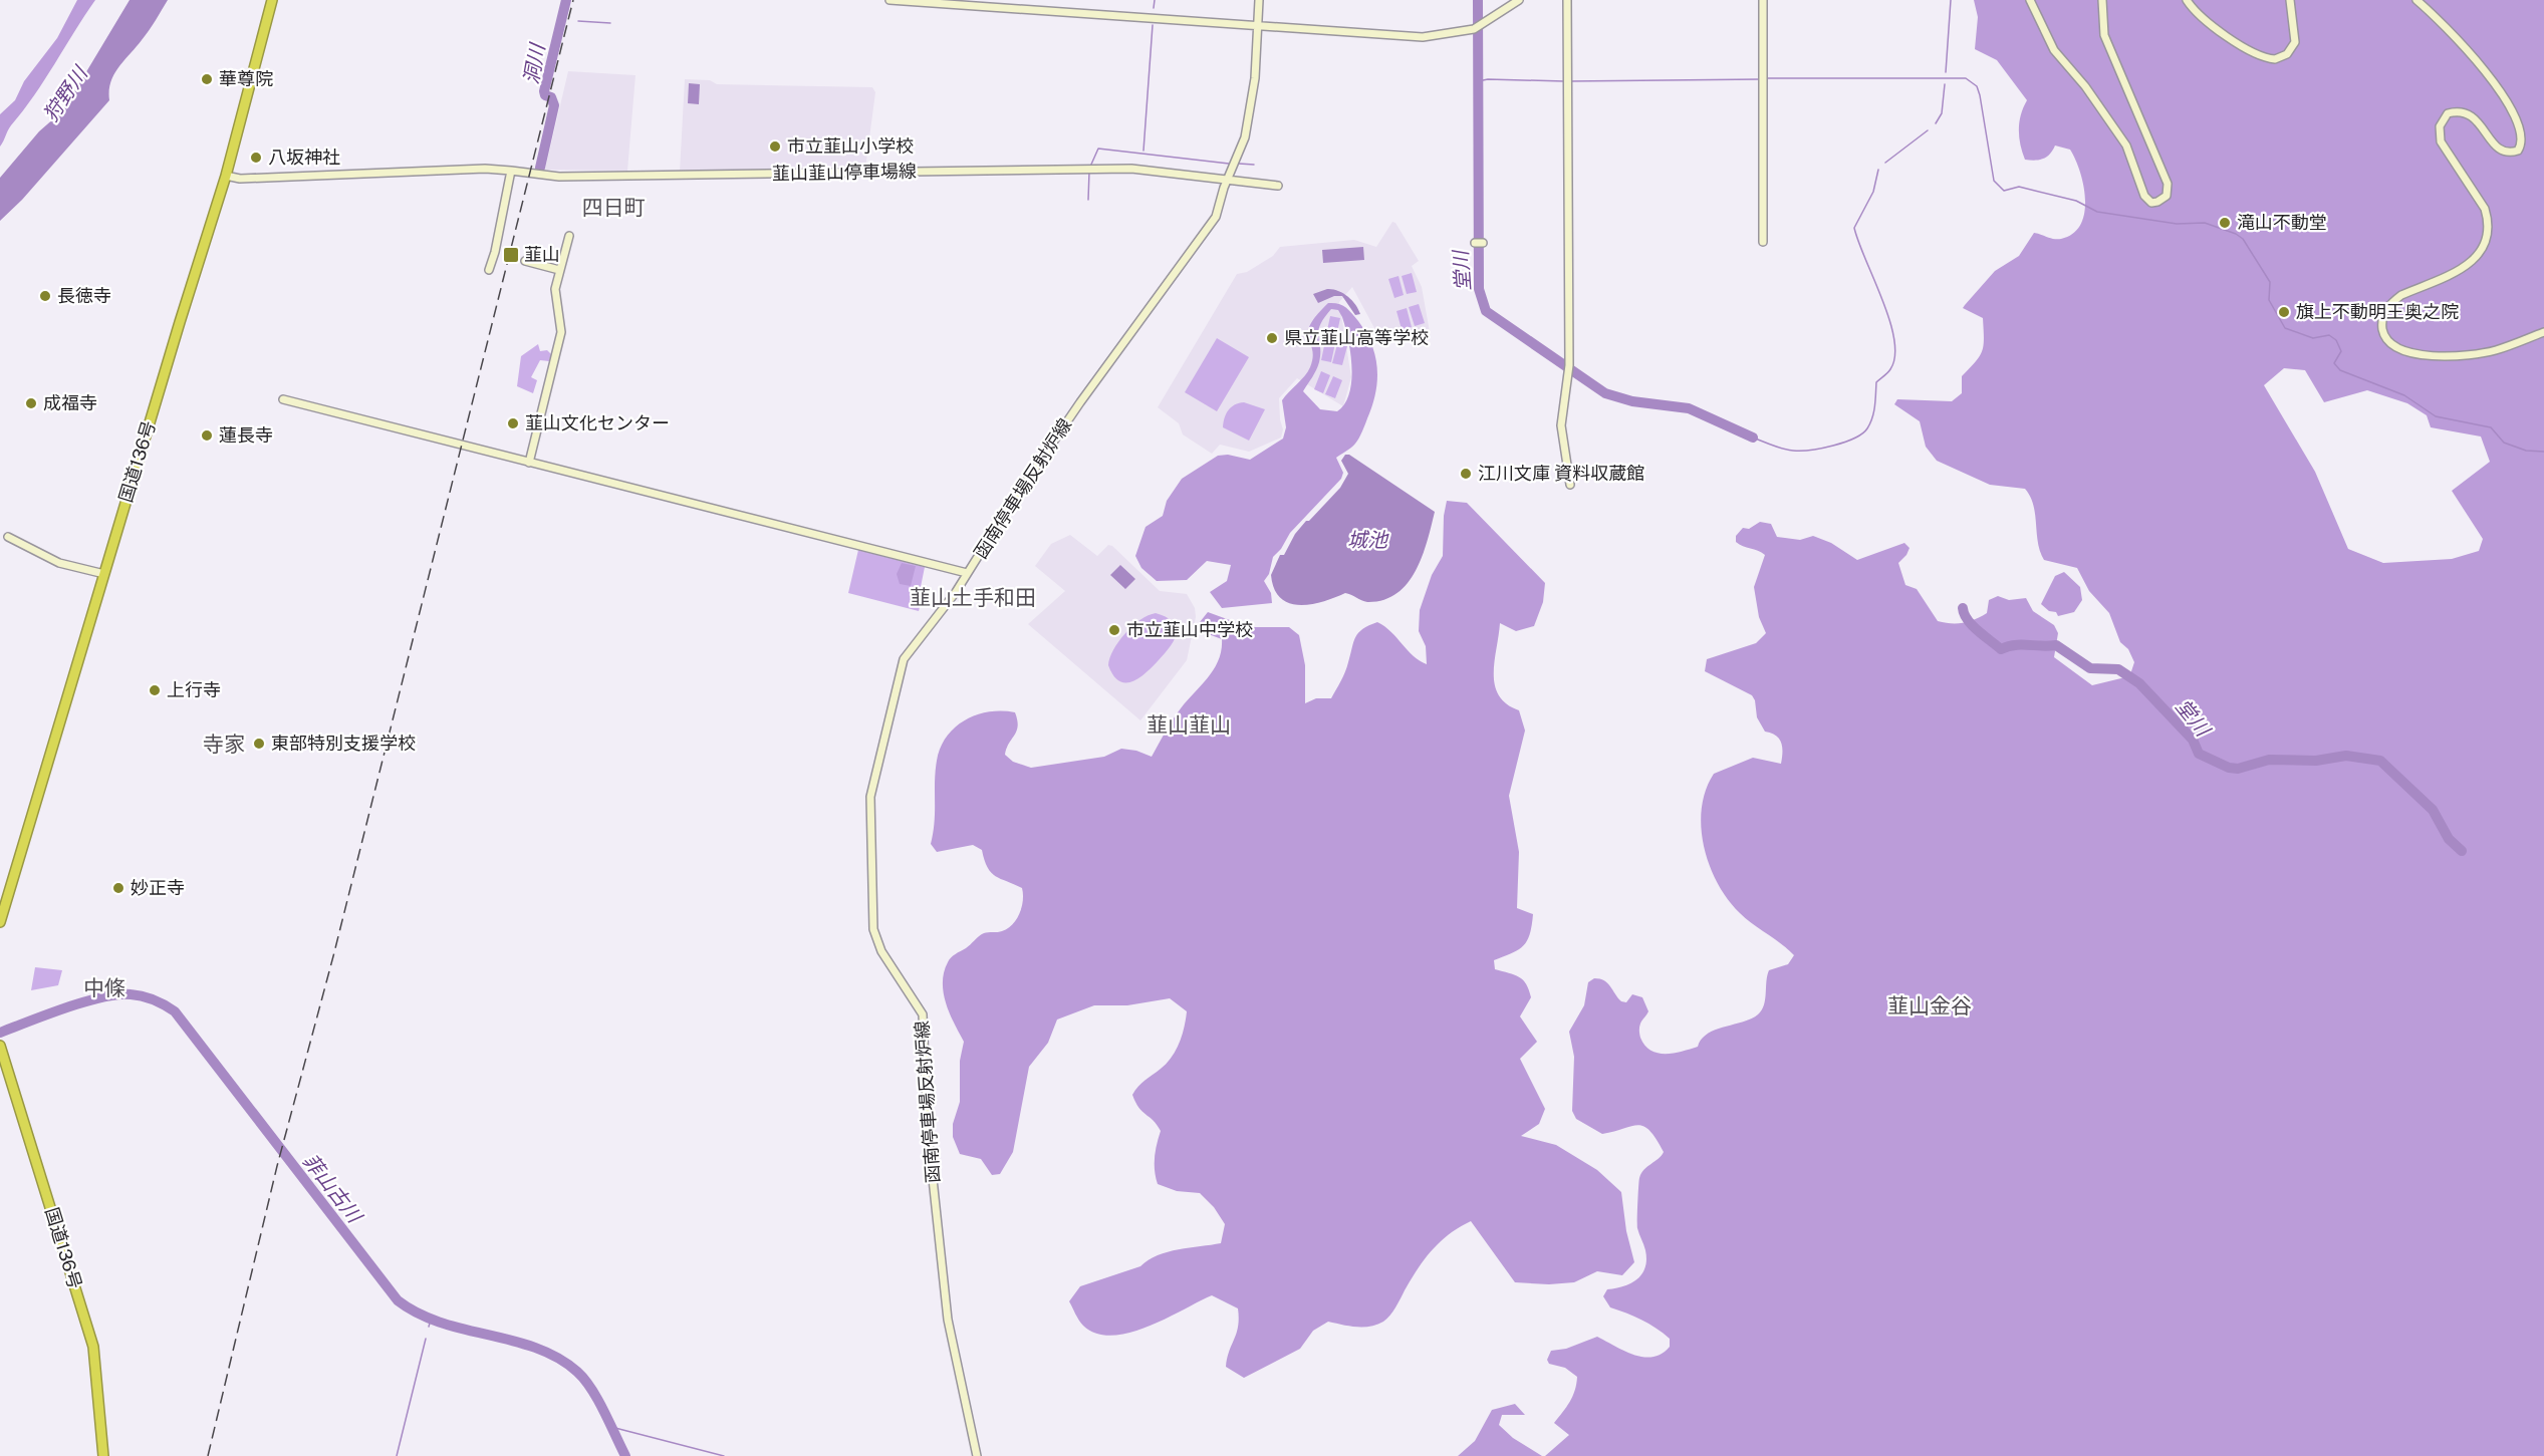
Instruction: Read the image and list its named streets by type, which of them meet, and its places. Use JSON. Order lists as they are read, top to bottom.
{
  "streets": {
    "highway": ["国道136号"],
    "street": ["韮山韮山停車場線", "函南停車場反射炉線"]
  },
  "crossings": [
    ["韮山韮山停車場線", "国道136号"],
    ["韮山韮山停車場線", "函南停車場反射炉線"]
  ],
  "districts": [
    "四日町",
    "韮山土手和田",
    "韮山韮山",
    "寺家",
    "中條",
    "韮山金谷"
  ],
  "water": [
    "洞川",
    "狩野川",
    "堂川",
    "城池",
    "菲山古川"
  ],
  "places": {
    "other": [
      "華尊院",
      "市立韮山小学校",
      "八坂神社",
      "滝山不動堂",
      "長徳寺",
      "旗上不動明王奥之院",
      "県立韮山高等学校",
      "成福寺",
      "韮山文化センター",
      "蓮長寺",
      "江川文庫 資料収蔵館",
      "市立韮山中学校",
      "上行寺",
      "東部特別支援学校",
      "妙正寺"
    ],
    "transit": ["韮山"]
  }
}
